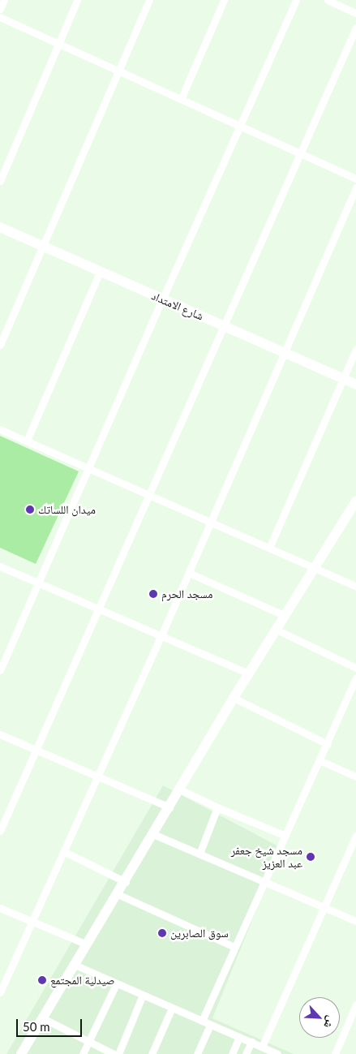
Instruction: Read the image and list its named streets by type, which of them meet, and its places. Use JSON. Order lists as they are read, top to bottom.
{
  "streets": {
    "street": ["شارع الامتداد"]
  },
  "places": [
    "ميدان اللساتك",
    "مسجد الحرم",
    "مسجد شيخ جعفر عبد العزيز",
    "سوق الصابرين",
    "صيدلية المجتمع"
  ],
  "scale_bar": "50 m",
  "north": "bottom right"
}
